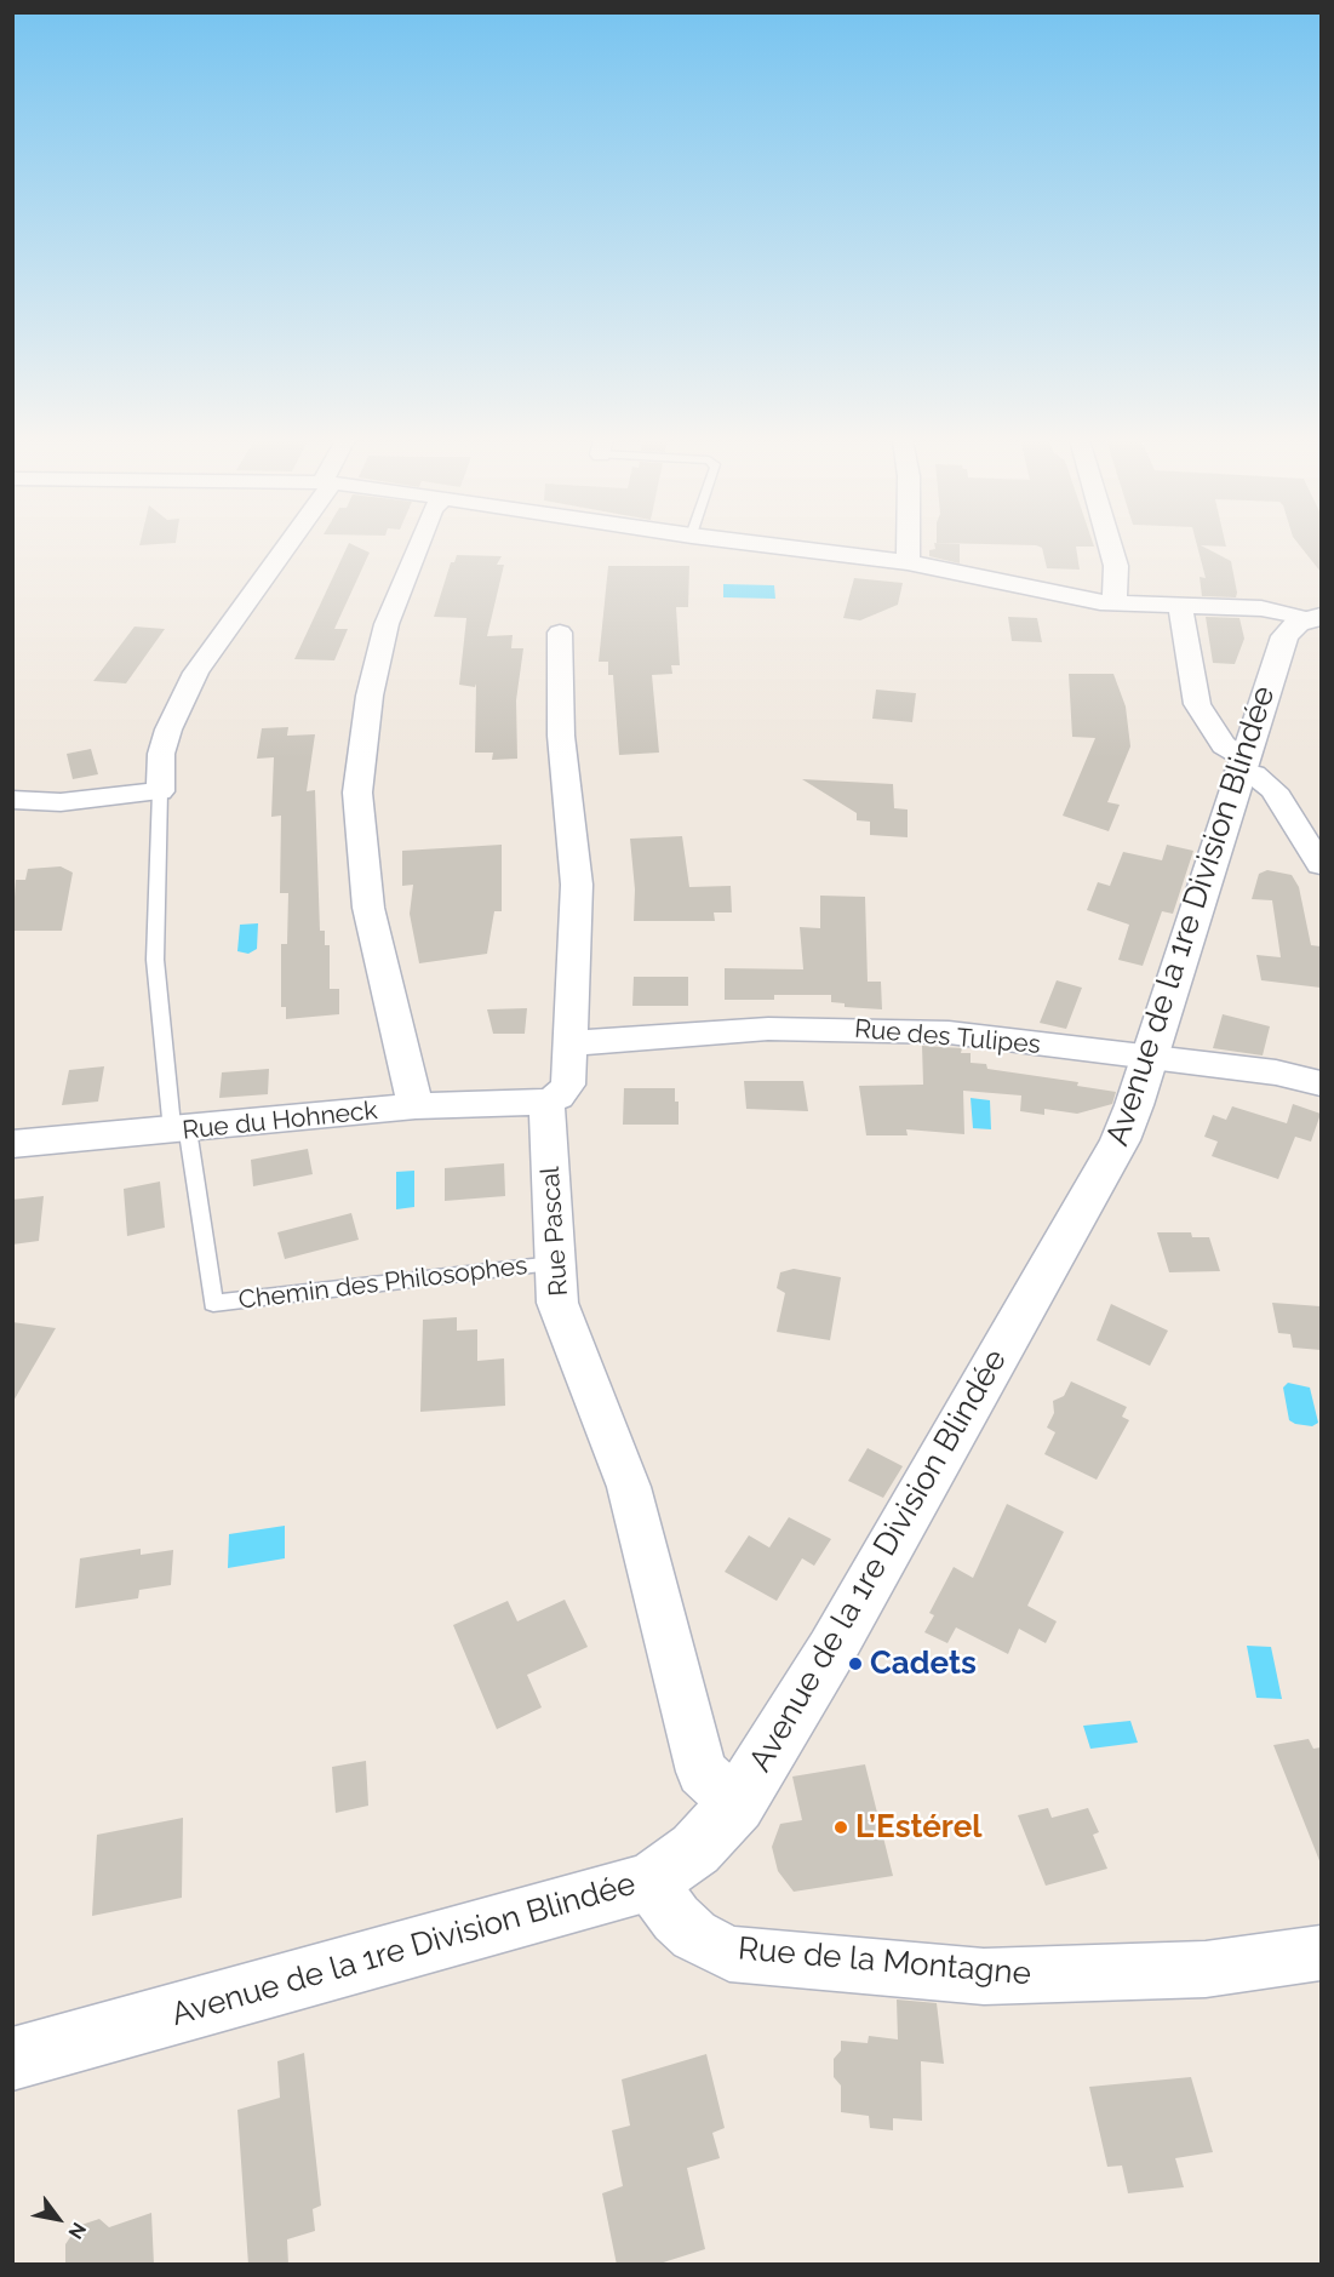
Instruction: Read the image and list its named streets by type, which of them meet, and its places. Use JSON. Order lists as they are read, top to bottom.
{
  "streets": {
    "main road": ["Avenue de la 1re Division Blindée"],
    "street": [
      "Rue des Tulipes",
      "Rue du Hohneck",
      "Rue Pascal",
      "Chemin des Philosophes",
      "Rue de la Montagne"
    ]
  },
  "crossings": [
    ["Avenue de la 1re Division Blindée", "Rue des Tulipes"],
    ["Avenue de la 1re Division Blindée", "Rue Pascal"],
    ["Avenue de la 1re Division Blindée", "Rue de la Montagne"],
    ["Rue du Hohneck", "Rue Pascal"],
    ["Rue du Hohneck", "Chemin des Philosophes"],
    ["Rue Pascal", "Chemin des Philosophes"]
  ],
  "places": ["Cadets", "L’Estérel"],
  "north": "bottom right"
}
